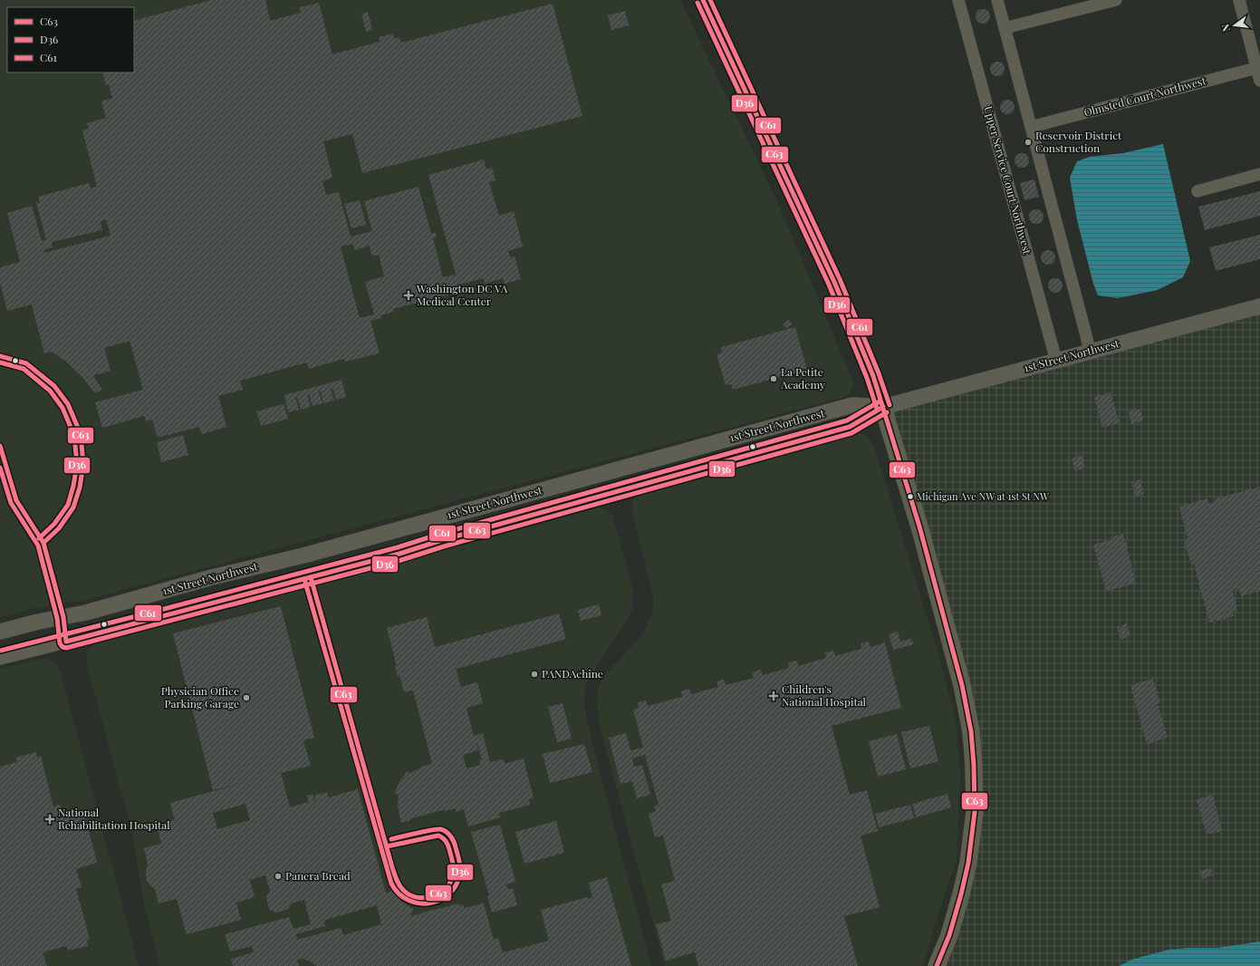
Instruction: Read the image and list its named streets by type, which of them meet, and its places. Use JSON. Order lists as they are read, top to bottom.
{
  "streets": {
    "street": ["Olmsted Court Northwest", "Upper Service Court Northwest", "1st Street Northwest"]
  },
  "crossings": [
    ["Upper Service Court Northwest", "1st Street Northwest"]
  ],
  "places": {
    "other": [
      "Reservoir District Construction",
      "La Petite Academy",
      "Michigan Ave NW at 1st St NW",
      "PANDAchine",
      "Physician Office Parking Garage",
      "Panera Bread"
    ],
    "health": ["Washington DC VA Medical Center", "Children's National Hospital", "National Rehabilitation Hospital"]
  },
  "lines": ["transit line C63", "transit line C61", "transit line D36"],
  "legend": ["C63", "D36", "C61"],
  "north": "left"
}
